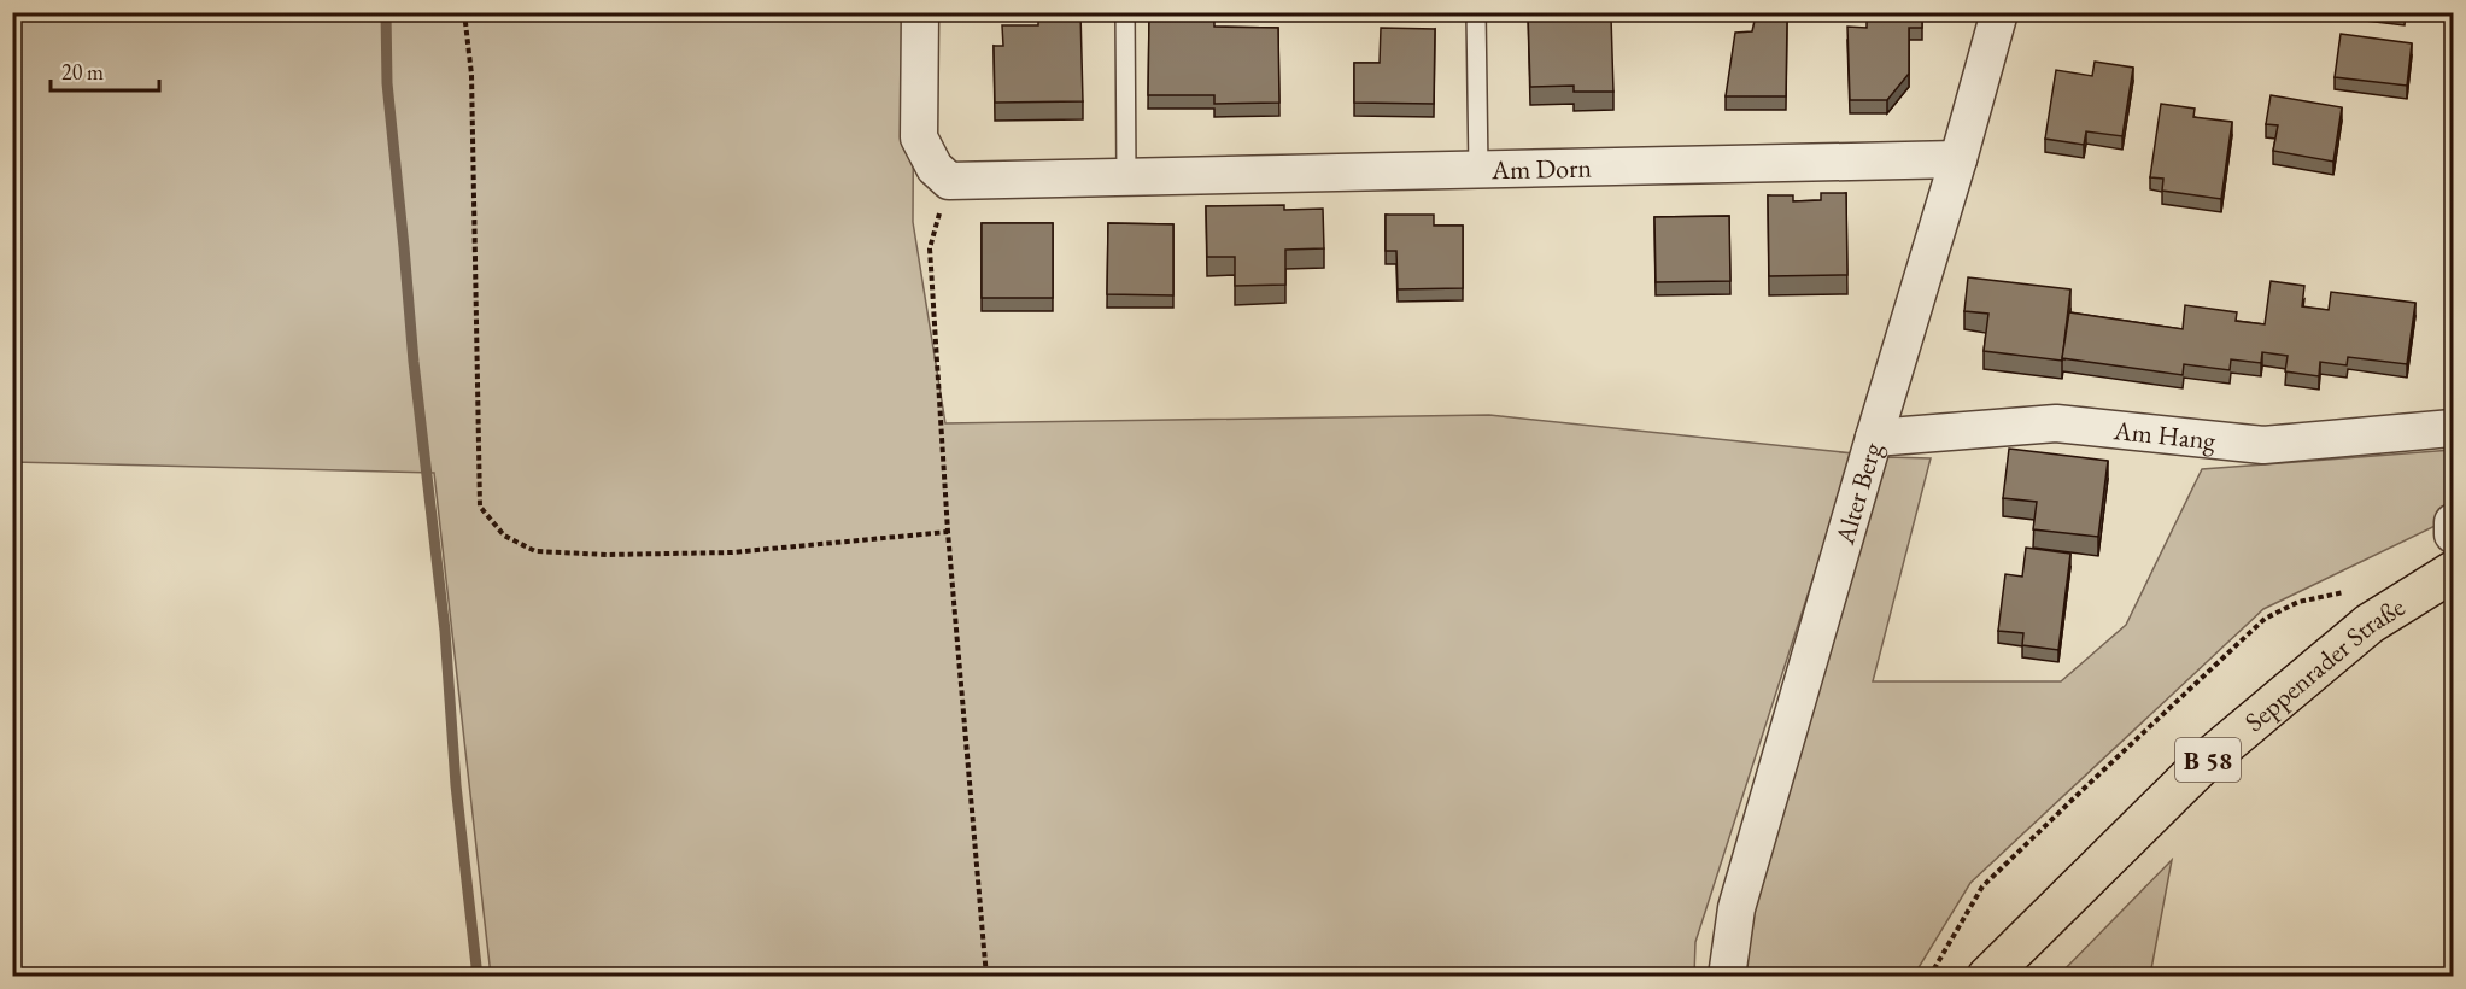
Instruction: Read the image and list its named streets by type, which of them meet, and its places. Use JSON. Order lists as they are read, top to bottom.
{
  "streets": {
    "main road": ["Seppenrader Straße", "B 58"],
    "street": ["Am Dorn", "Am Hang", "Alter Berg"]
  },
  "crossings": [
    ["Am Dorn", "Alter Berg"],
    ["Am Hang", "Alter Berg"]
  ],
  "scale_bar": "20 m"
}
